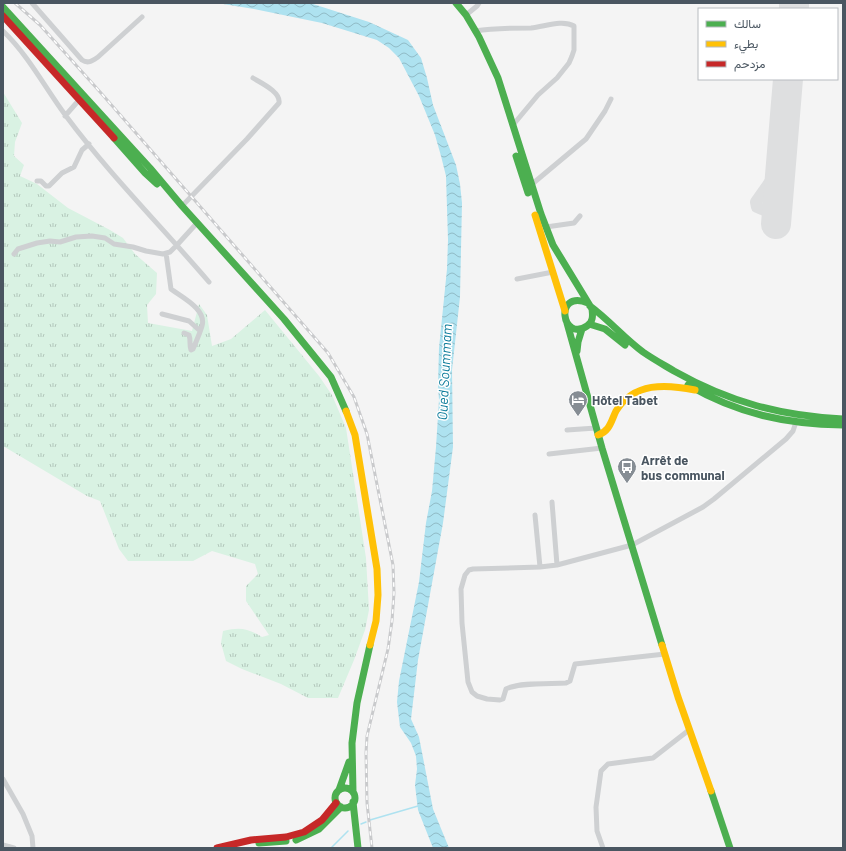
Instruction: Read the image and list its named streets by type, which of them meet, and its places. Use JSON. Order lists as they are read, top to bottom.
{
  "water": ["Oued Soummam"],
  "places": {
    "hotel": ["Hôtel Tabet"],
    "bus stop": ["Arrêt de bus communal"]
  },
  "legend": ["سالك", "بطيء", "مزدحم"]
}
